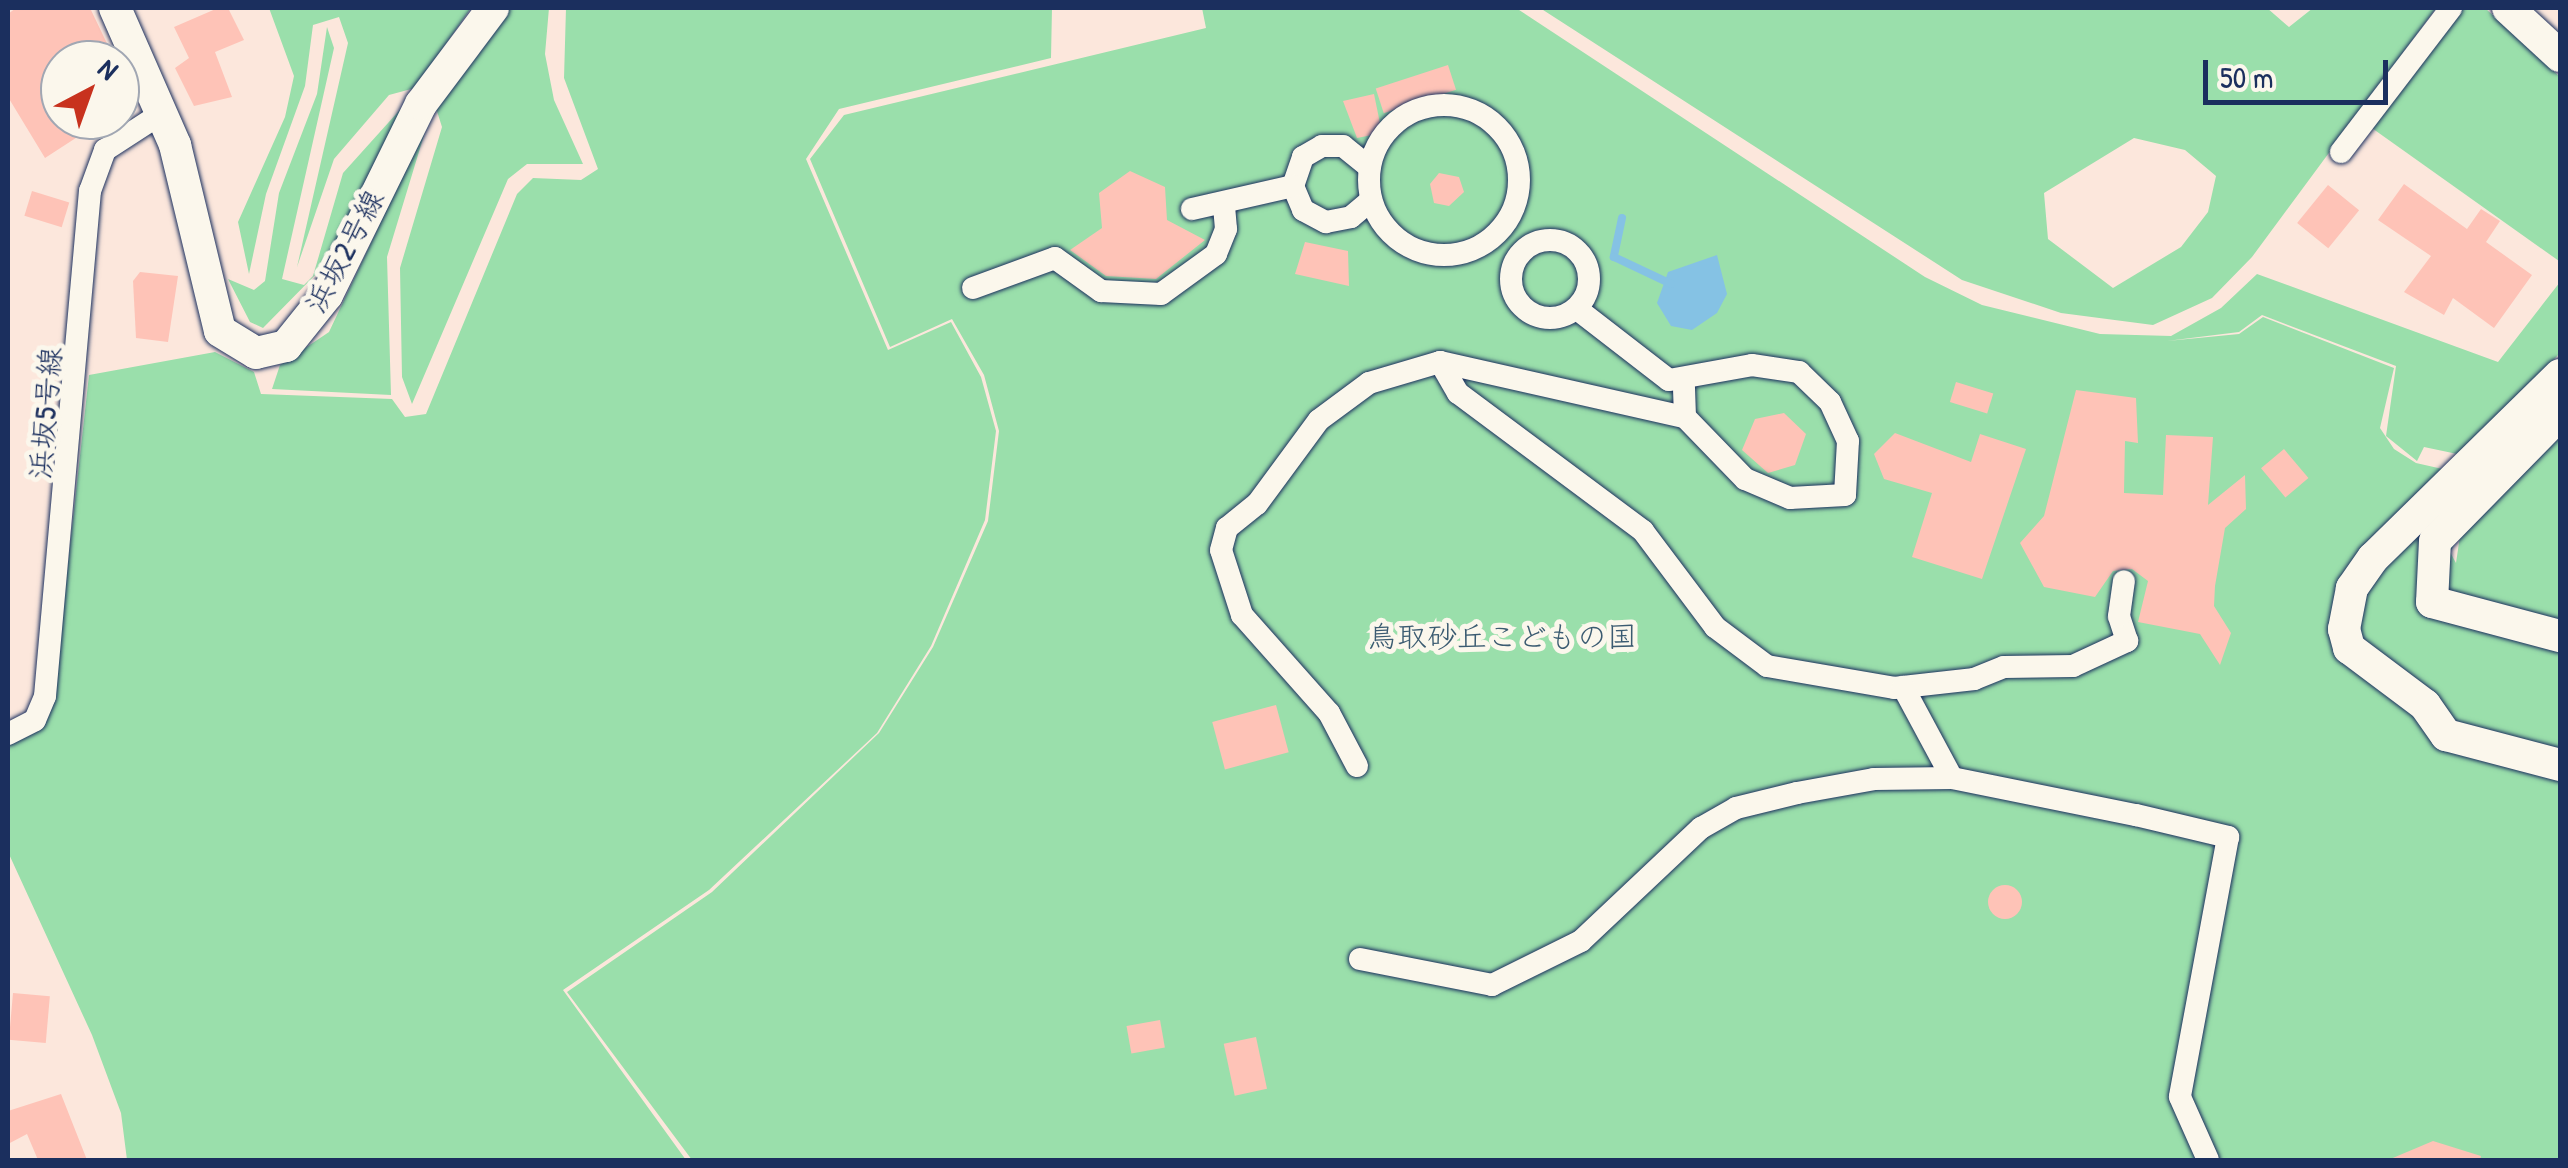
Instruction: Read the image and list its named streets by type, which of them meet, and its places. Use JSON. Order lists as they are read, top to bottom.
{
  "streets": {
    "street": ["浜坂2号線", "浜坂5号線"]
  },
  "crossings": [
    ["浜坂2号線", "浜坂5号線"]
  ],
  "parks": ["鳥取砂丘こどもの国"],
  "scale_bar": "50 m",
  "north": "top right"
}
